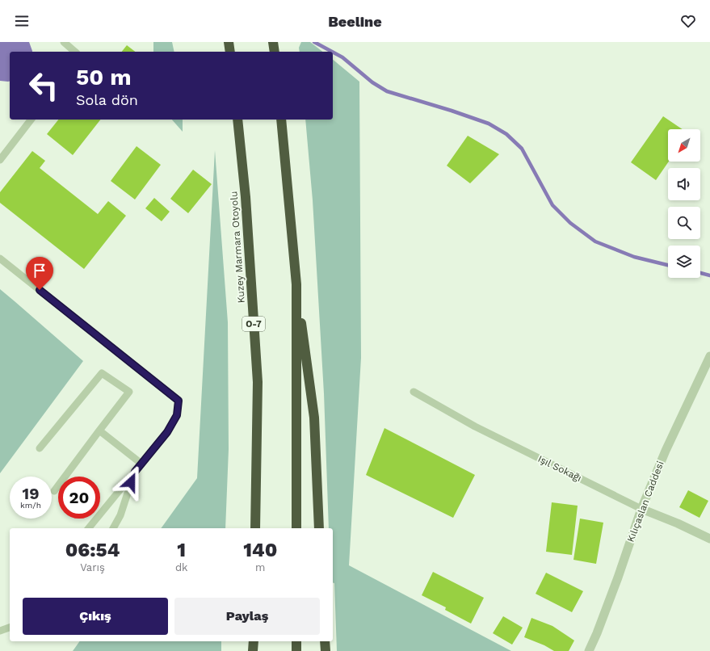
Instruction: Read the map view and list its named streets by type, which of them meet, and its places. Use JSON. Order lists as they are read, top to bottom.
{
  "streets": {
    "highway": ["Kuzey Marmara Otoyolu", "O-7"],
    "street": ["Işıl Sokağı", "Kılıçaslan Caddesi"]
  },
  "crossings": [
    ["Işıl Sokağı", "Kılıçaslan Caddesi"]
  ],
  "north": "bottom left",
  "page": {
    "header": "Beeline",
    "turn": ["50 m", "Sola dön"],
    "speed": "19 km/h",
    "limit": "20",
    "eta": [
      "06:54",
      "Varış",
      "1",
      "dk",
      "140",
      "m"
    ],
    "buttons": ["Çıkış", "Paylaş"]
  }
}
